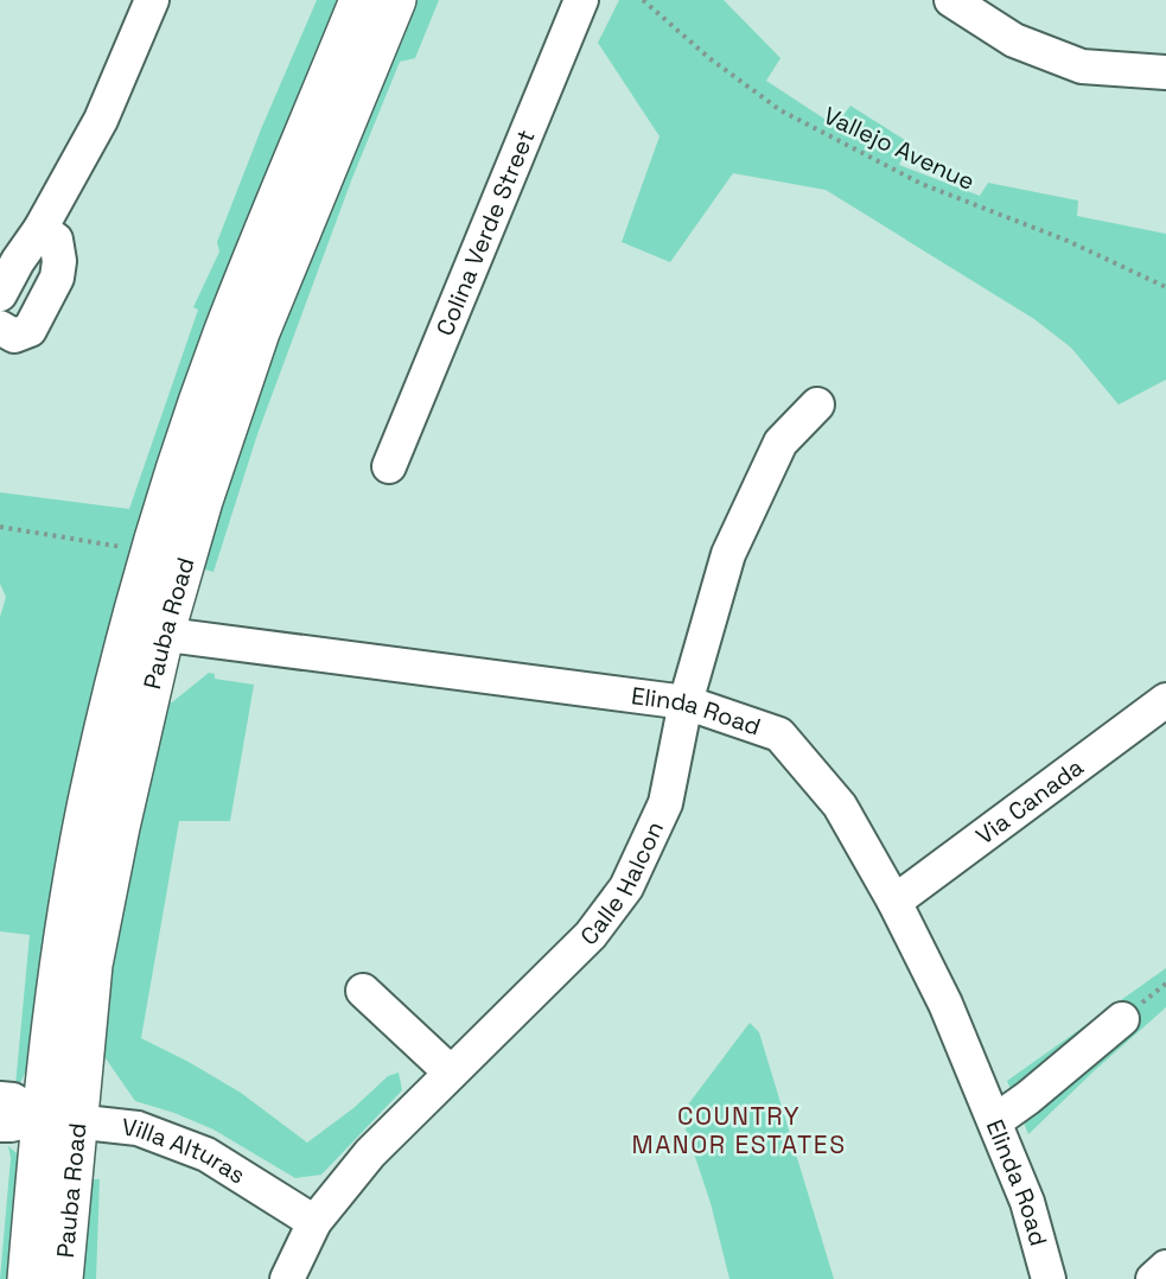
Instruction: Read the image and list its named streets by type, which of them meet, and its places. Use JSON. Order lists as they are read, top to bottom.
{
  "streets": {
    "main road": ["Pauba Road"],
    "street": [
      "Colina Verde Street",
      "Elinda Road",
      "Via Canada",
      "Calle Halcon",
      "Villa Alturas"
    ],
    "path": ["Vallejo Avenue"]
  },
  "crossings": [
    ["Pauba Road", "Elinda Road"],
    ["Pauba Road", "Villa Alturas"],
    ["Elinda Road", "Via Canada"],
    ["Elinda Road", "Calle Halcon"],
    ["Calle Halcon", "Villa Alturas"]
  ],
  "districts": ["COUNTRY MANOR ESTATES"]
}
